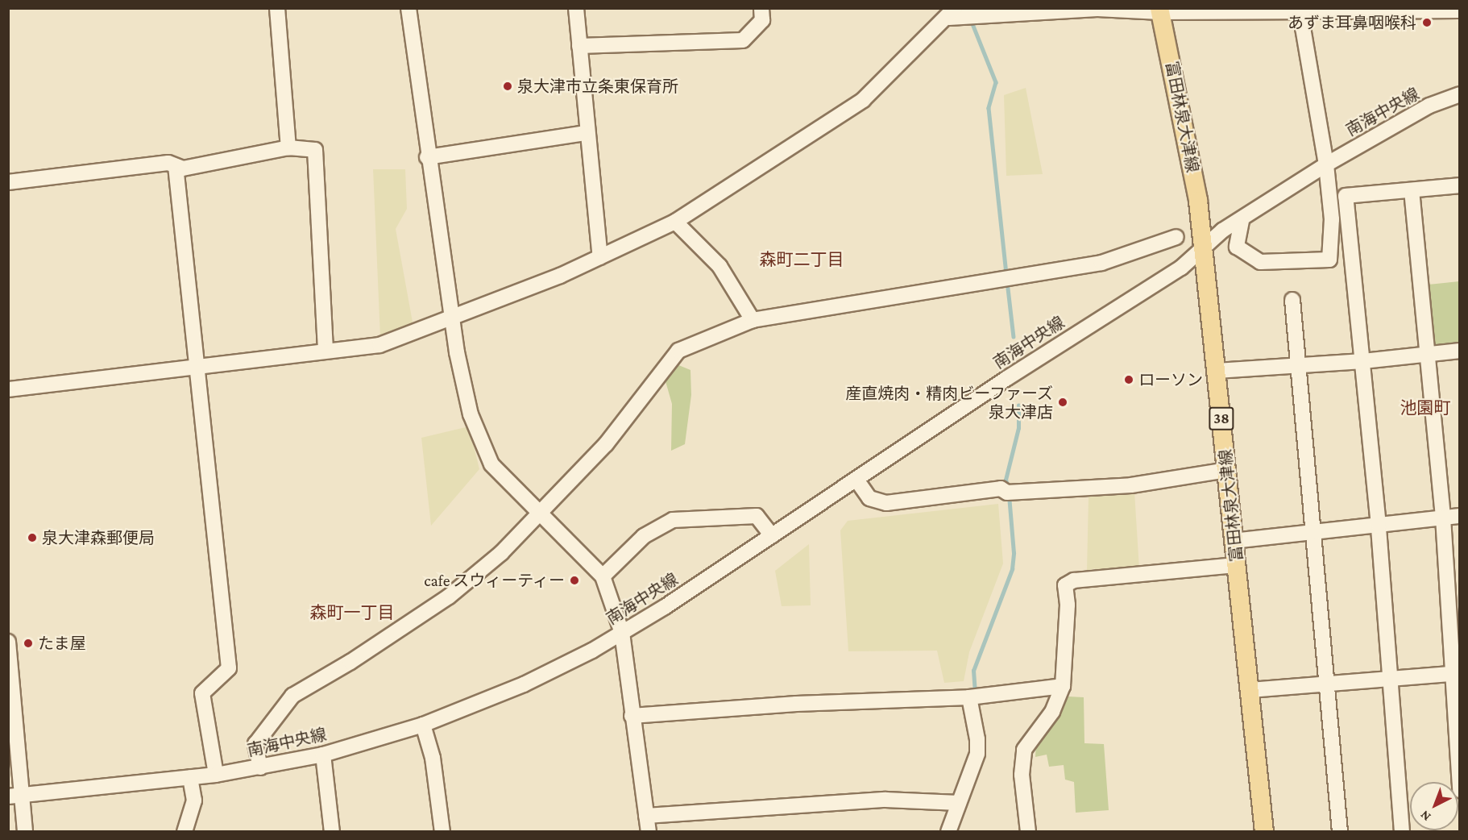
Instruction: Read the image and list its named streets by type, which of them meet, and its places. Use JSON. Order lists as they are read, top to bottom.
{
  "streets": {
    "main road": ["富田林泉大津線", "38"],
    "street": ["南海中央線"]
  },
  "crossings": [
    ["南海中央線", "富田林泉大津線"]
  ],
  "districts": ["森町二丁目", "池園町", "森町一丁目"],
  "places": [
    "あずま耳鼻咽喉科",
    "泉大津市立条東保育所",
    "ローソン",
    "産直焼肉・精肉ビーファーズ 泉大津店",
    "泉大津森郵便局",
    "cafe スウィーティー",
    "たま屋"
  ],
  "north": "bottom left"
}
